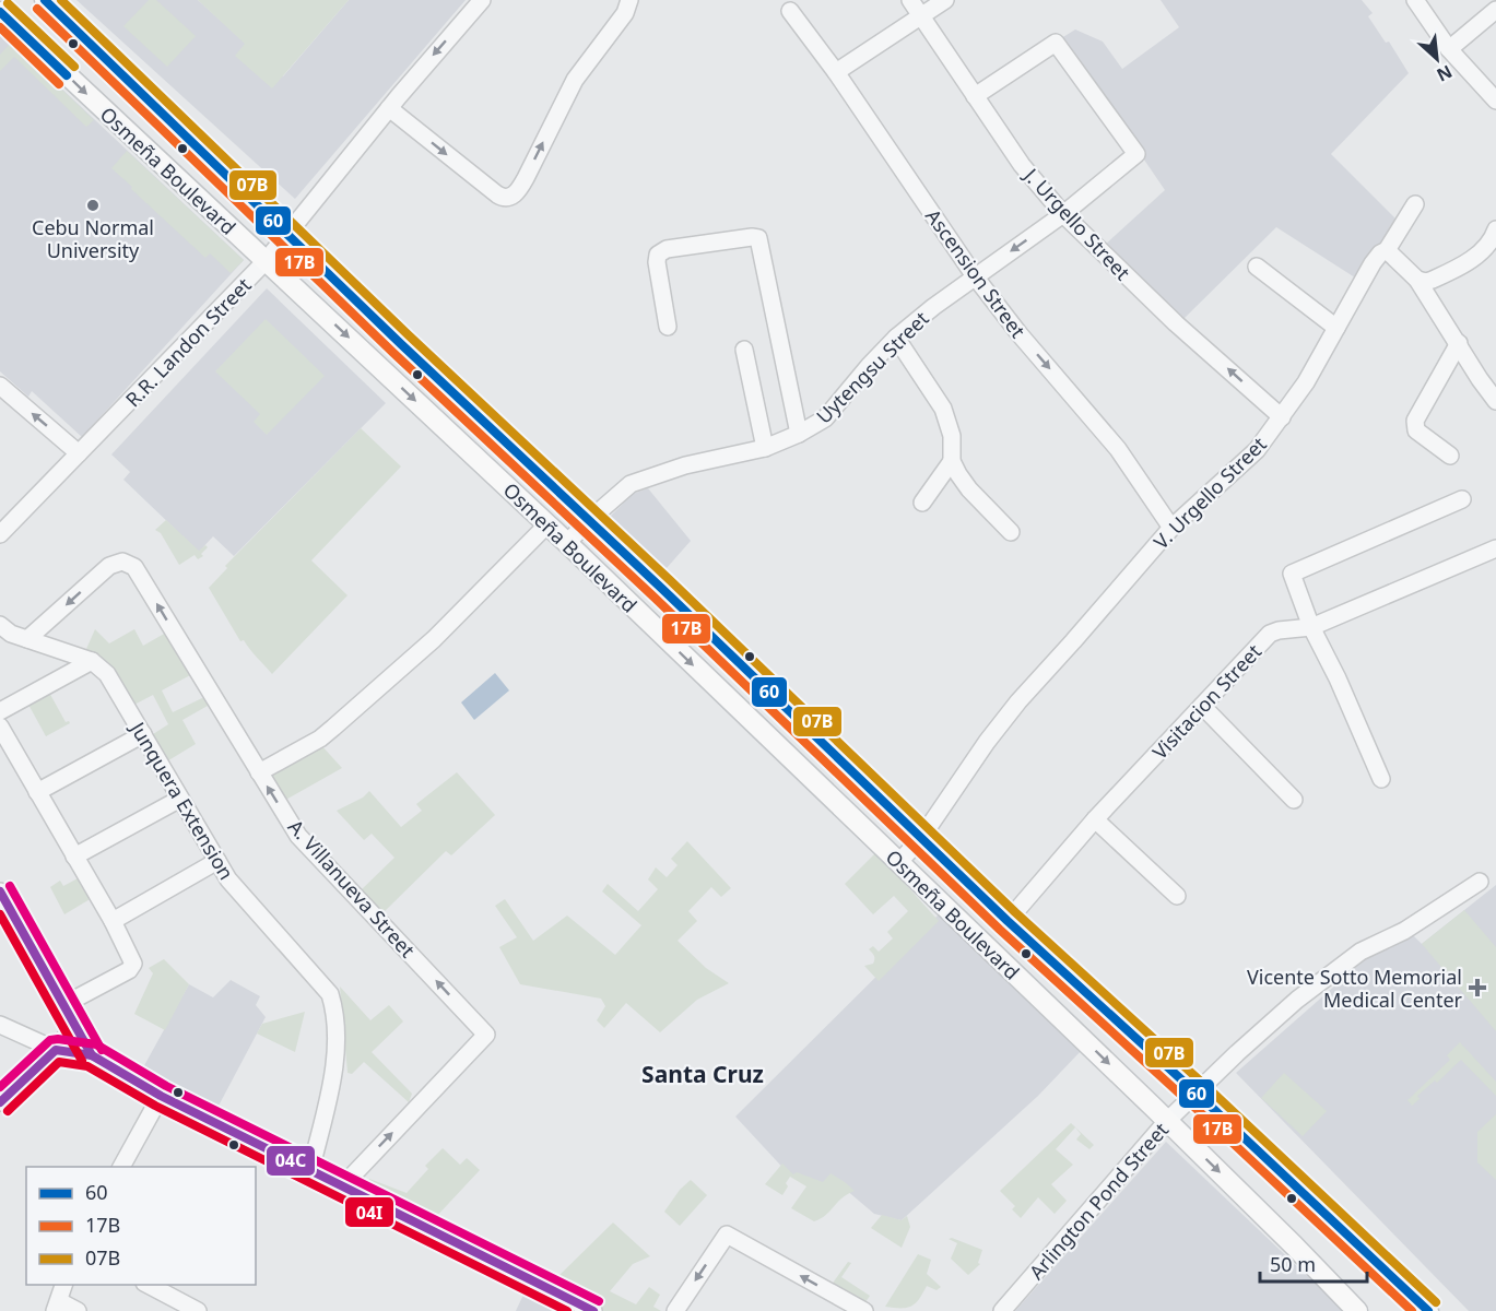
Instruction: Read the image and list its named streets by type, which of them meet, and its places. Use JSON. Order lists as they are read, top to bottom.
{
  "streets": {
    "main road": ["Osmeña Boulevard"],
    "street": [
      "J. Urgello Street",
      "Ascension Street",
      "R.R. Landon Street",
      "Uytengsu Street",
      "V. Urgello Street",
      "Visitacion Street",
      "Junquera Extension",
      "A. Villanueva Street",
      "Arlington Pond Street"
    ]
  },
  "crossings": [
    ["Osmeña Boulevard", "R.R. Landon Street"],
    ["Osmeña Boulevard", "Uytengsu Street"],
    ["Osmeña Boulevard", "V. Urgello Street"],
    ["Osmeña Boulevard", "Visitacion Street"],
    ["Osmeña Boulevard", "Arlington Pond Street"],
    ["J. Urgello Street", "Uytengsu Street"],
    ["J. Urgello Street", "V. Urgello Street"],
    ["Ascension Street", "Uytengsu Street"],
    ["Ascension Street", "V. Urgello Street"],
    ["Junquera Extension", "A. Villanueva Street"]
  ],
  "districts": ["Santa Cruz"],
  "places": {
    "other": ["Cebu Normal University"],
    "health": ["Vicente Sotto Memorial Medical Center"]
  },
  "lines": [
    "transit line 60",
    "transit line 07B",
    "transit line 17B",
    "transit line 04C",
    "transit line 04I"
  ],
  "legend": ["60", "17B", "07B"],
  "scale_bar": "50 m",
  "north": "bottom right"
}
